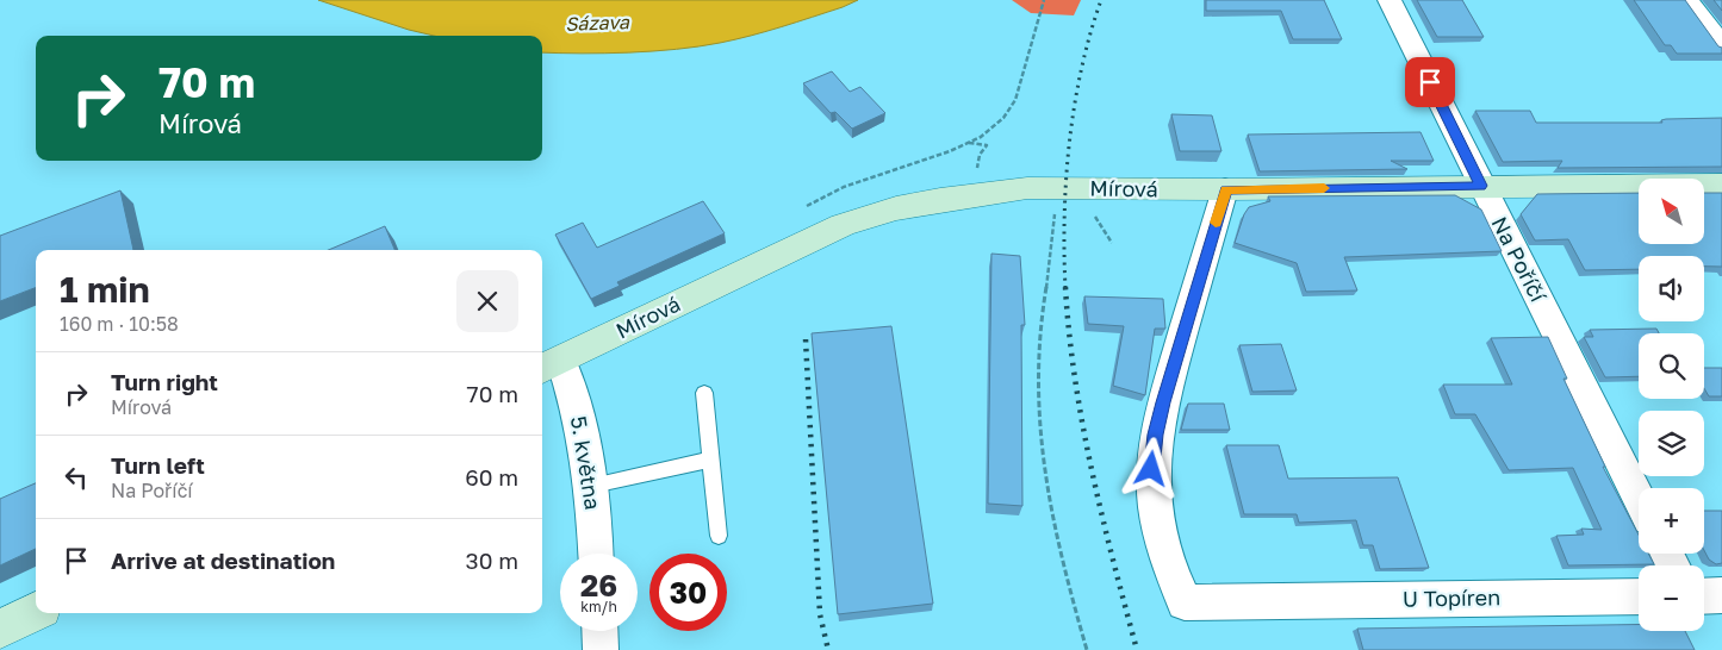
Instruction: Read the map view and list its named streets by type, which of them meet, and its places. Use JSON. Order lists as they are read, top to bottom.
{
  "streets": {
    "street": [
      "Mírová",
      "Na Poříčí",
      "5. května",
      "U Topíren"
    ]
  },
  "crossings": [
    ["Mírová", "Na Poříčí"],
    ["Mírová", "5. května"],
    ["Mírová", "U Topíren"]
  ],
  "water": ["Sázava"],
  "north": "top left",
  "page": {
    "turn": ["70 m", "Mírová"],
    "map_buttons": ["+", "−"],
    "heading": ["1 min", "160 m · 10:58"],
    "list": [
      {
        "name": "Turn right",
        "note": "Mírová",
        "value": "70 m"
      },
      {
        "name": "Turn left",
        "note": "Na Poříčí",
        "value": "60 m"
      },
      {
        "name": "Arrive at destination",
        "value": "30 m"
      }
    ],
    "speed": "26 km/h",
    "limit": "30"
  }
}
